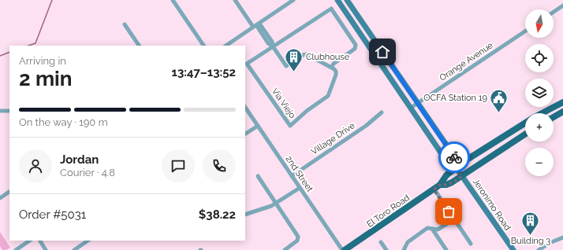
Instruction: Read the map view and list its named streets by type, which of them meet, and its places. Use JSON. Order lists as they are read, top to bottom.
{
  "streets": {
    "main road": ["Jeronimo Road", "El Toro Road"],
    "street": [
      "Orange Avenue",
      "Via Viejo",
      "Village Drive",
      "2nd Street"
    ]
  },
  "crossings": [
    ["Orange Avenue", "Jeronimo Road"],
    ["Village Drive", "2nd Street"],
    ["Jeronimo Road", "El Toro Road"]
  ],
  "places": {
    "building": ["Clubhouse", "Building 3"],
    "public building": ["OCFA Station 19"]
  },
  "north": "bottom",
  "page": {
    "map_buttons": ["+", "−"],
    "heading": ["2 min", "Arriving in", "13:47–13:52"],
    "panel": [
      "Jordan",
      "Courier · 4.8",
      "Order #5031",
      "$38.22"
    ],
    "bar": "On the way · 190 m"
  }
}
